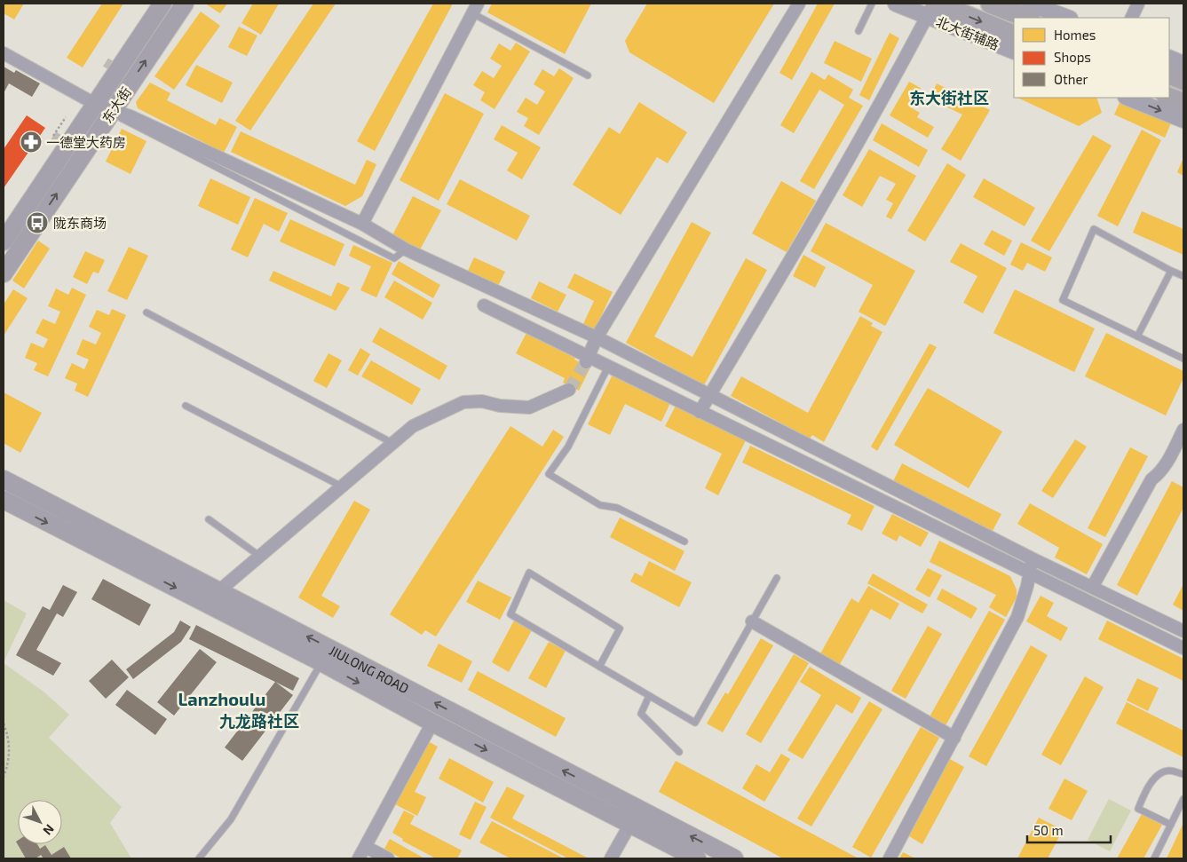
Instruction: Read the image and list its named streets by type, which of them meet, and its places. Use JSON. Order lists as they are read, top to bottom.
{
  "streets": {
    "main road": ["东大街", "JIULONG ROAD"],
    "street": ["北大街辅路"]
  },
  "districts": ["东大街社区", "Lanzhoulu", "九龙路社区"],
  "places": {
    "pharmacy": ["一德堂大药房"],
    "bus stop": ["陇东商场"]
  },
  "legend": ["Homes", "Shops", "Other"],
  "scale_bar": "50 m",
  "north": "bottom right"
}
